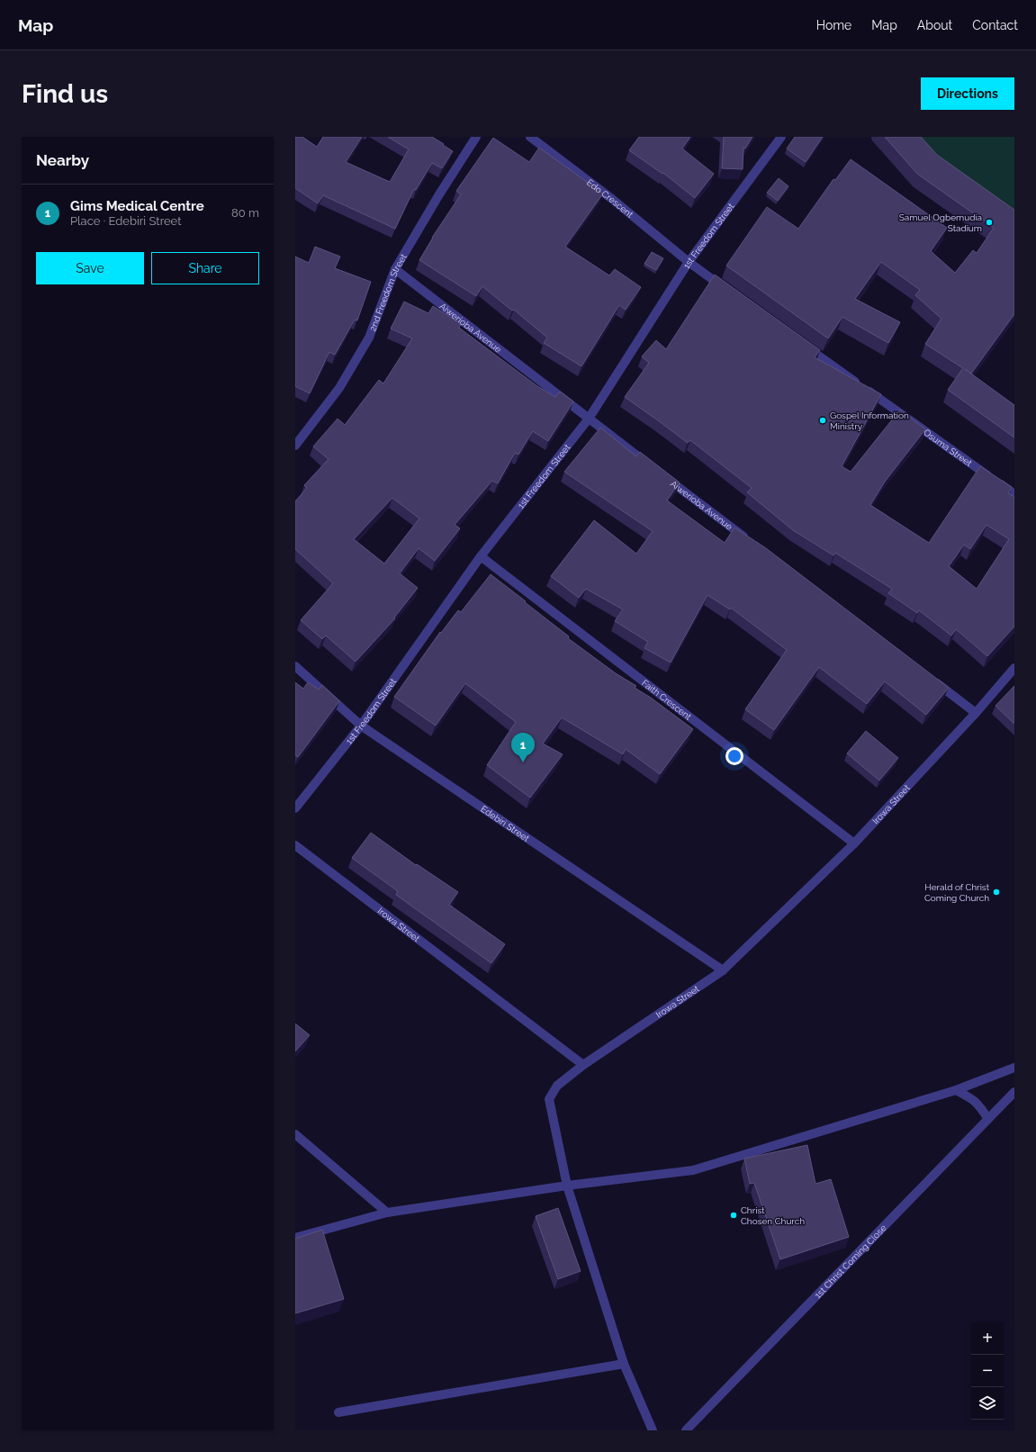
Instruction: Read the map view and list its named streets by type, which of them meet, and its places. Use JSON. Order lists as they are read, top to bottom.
{
  "streets": {
    "street": [
      "Edo Crescent",
      "1st Freedom Street",
      "2nd Freedom Street",
      "Aiwerioba Avenue",
      "Osuma Street",
      "Faith Crescent",
      "Irowa Street",
      "Edebiri Street",
      "1st Christ Coming Close"
    ]
  },
  "crossings": [
    ["Edo Crescent", "1st Freedom Street"],
    ["1st Freedom Street", "Aiwerioba Avenue"],
    ["1st Freedom Street", "Faith Crescent"],
    ["1st Freedom Street", "Edebiri Street"],
    ["2nd Freedom Street", "Aiwerioba Avenue"],
    ["Faith Crescent", "Irowa Street"],
    ["Irowa Street", "Edebiri Street"]
  ],
  "places": [
    "Samuel Ogbemudia Stadium",
    "Gospel Information Ministry",
    "Herald of Christ Coming Church",
    "Christ Chosen Church"
  ],
  "page": {
    "header": "Map",
    "nav": [
      "Home",
      "Map",
      "About",
      "Contact"
    ],
    "buttons": [
      "Directions",
      ["Save", "Share"]
    ],
    "title": "Find us",
    "heading": "Nearby",
    "list": [
      {
        "mark": "1",
        "name": "Gims Medical Centre",
        "note": "Place · Edebiri Street",
        "value": "80 m"
      }
    ],
    "pins": "1",
    "map_buttons": ["+", "−"]
  }
}
